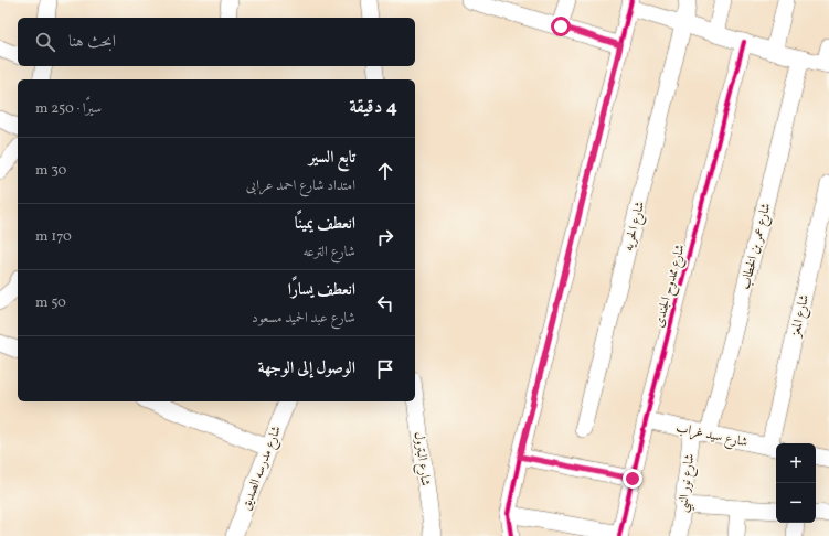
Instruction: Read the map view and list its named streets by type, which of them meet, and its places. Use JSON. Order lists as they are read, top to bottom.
{
  "streets": {
    "street": [
      "شارع الحريه",
      "شارع عمر بن الخطاب",
      "شارع ممدوح الجندى",
      "شارع المعز",
      "شارع سيد غراب",
      "شارع البترول",
      "شارع مدرسه الصديق",
      "شارع نور النبي"
    ]
  },
  "crossings": [
    ["شارع عمر بن الخطاب", "شارع سيد غراب"],
    ["شارع ممدوح الجندى", "شارع سيد غراب"],
    ["شارع المعز", "شارع سيد غراب"],
    ["شارع سيد غراب", "شارع نور النبي"]
  ],
  "page": {
    "search": "ابحث هنا",
    "heading": ["4 دقيقة", "سيرًا · 250 m"],
    "list": [
      ["تابع السير", "امتداد شارع احمد عرابى", "30 m"],
      ["انعطف يمينًا", "شارع الترعه", "170 m"],
      ["انعطف يسارًا", "شارع عبد الحميد مسعود", "50 m"],
      "الوصول إلى الوجهة"
    ],
    "map_buttons": ["+", "−"]
  }
}
